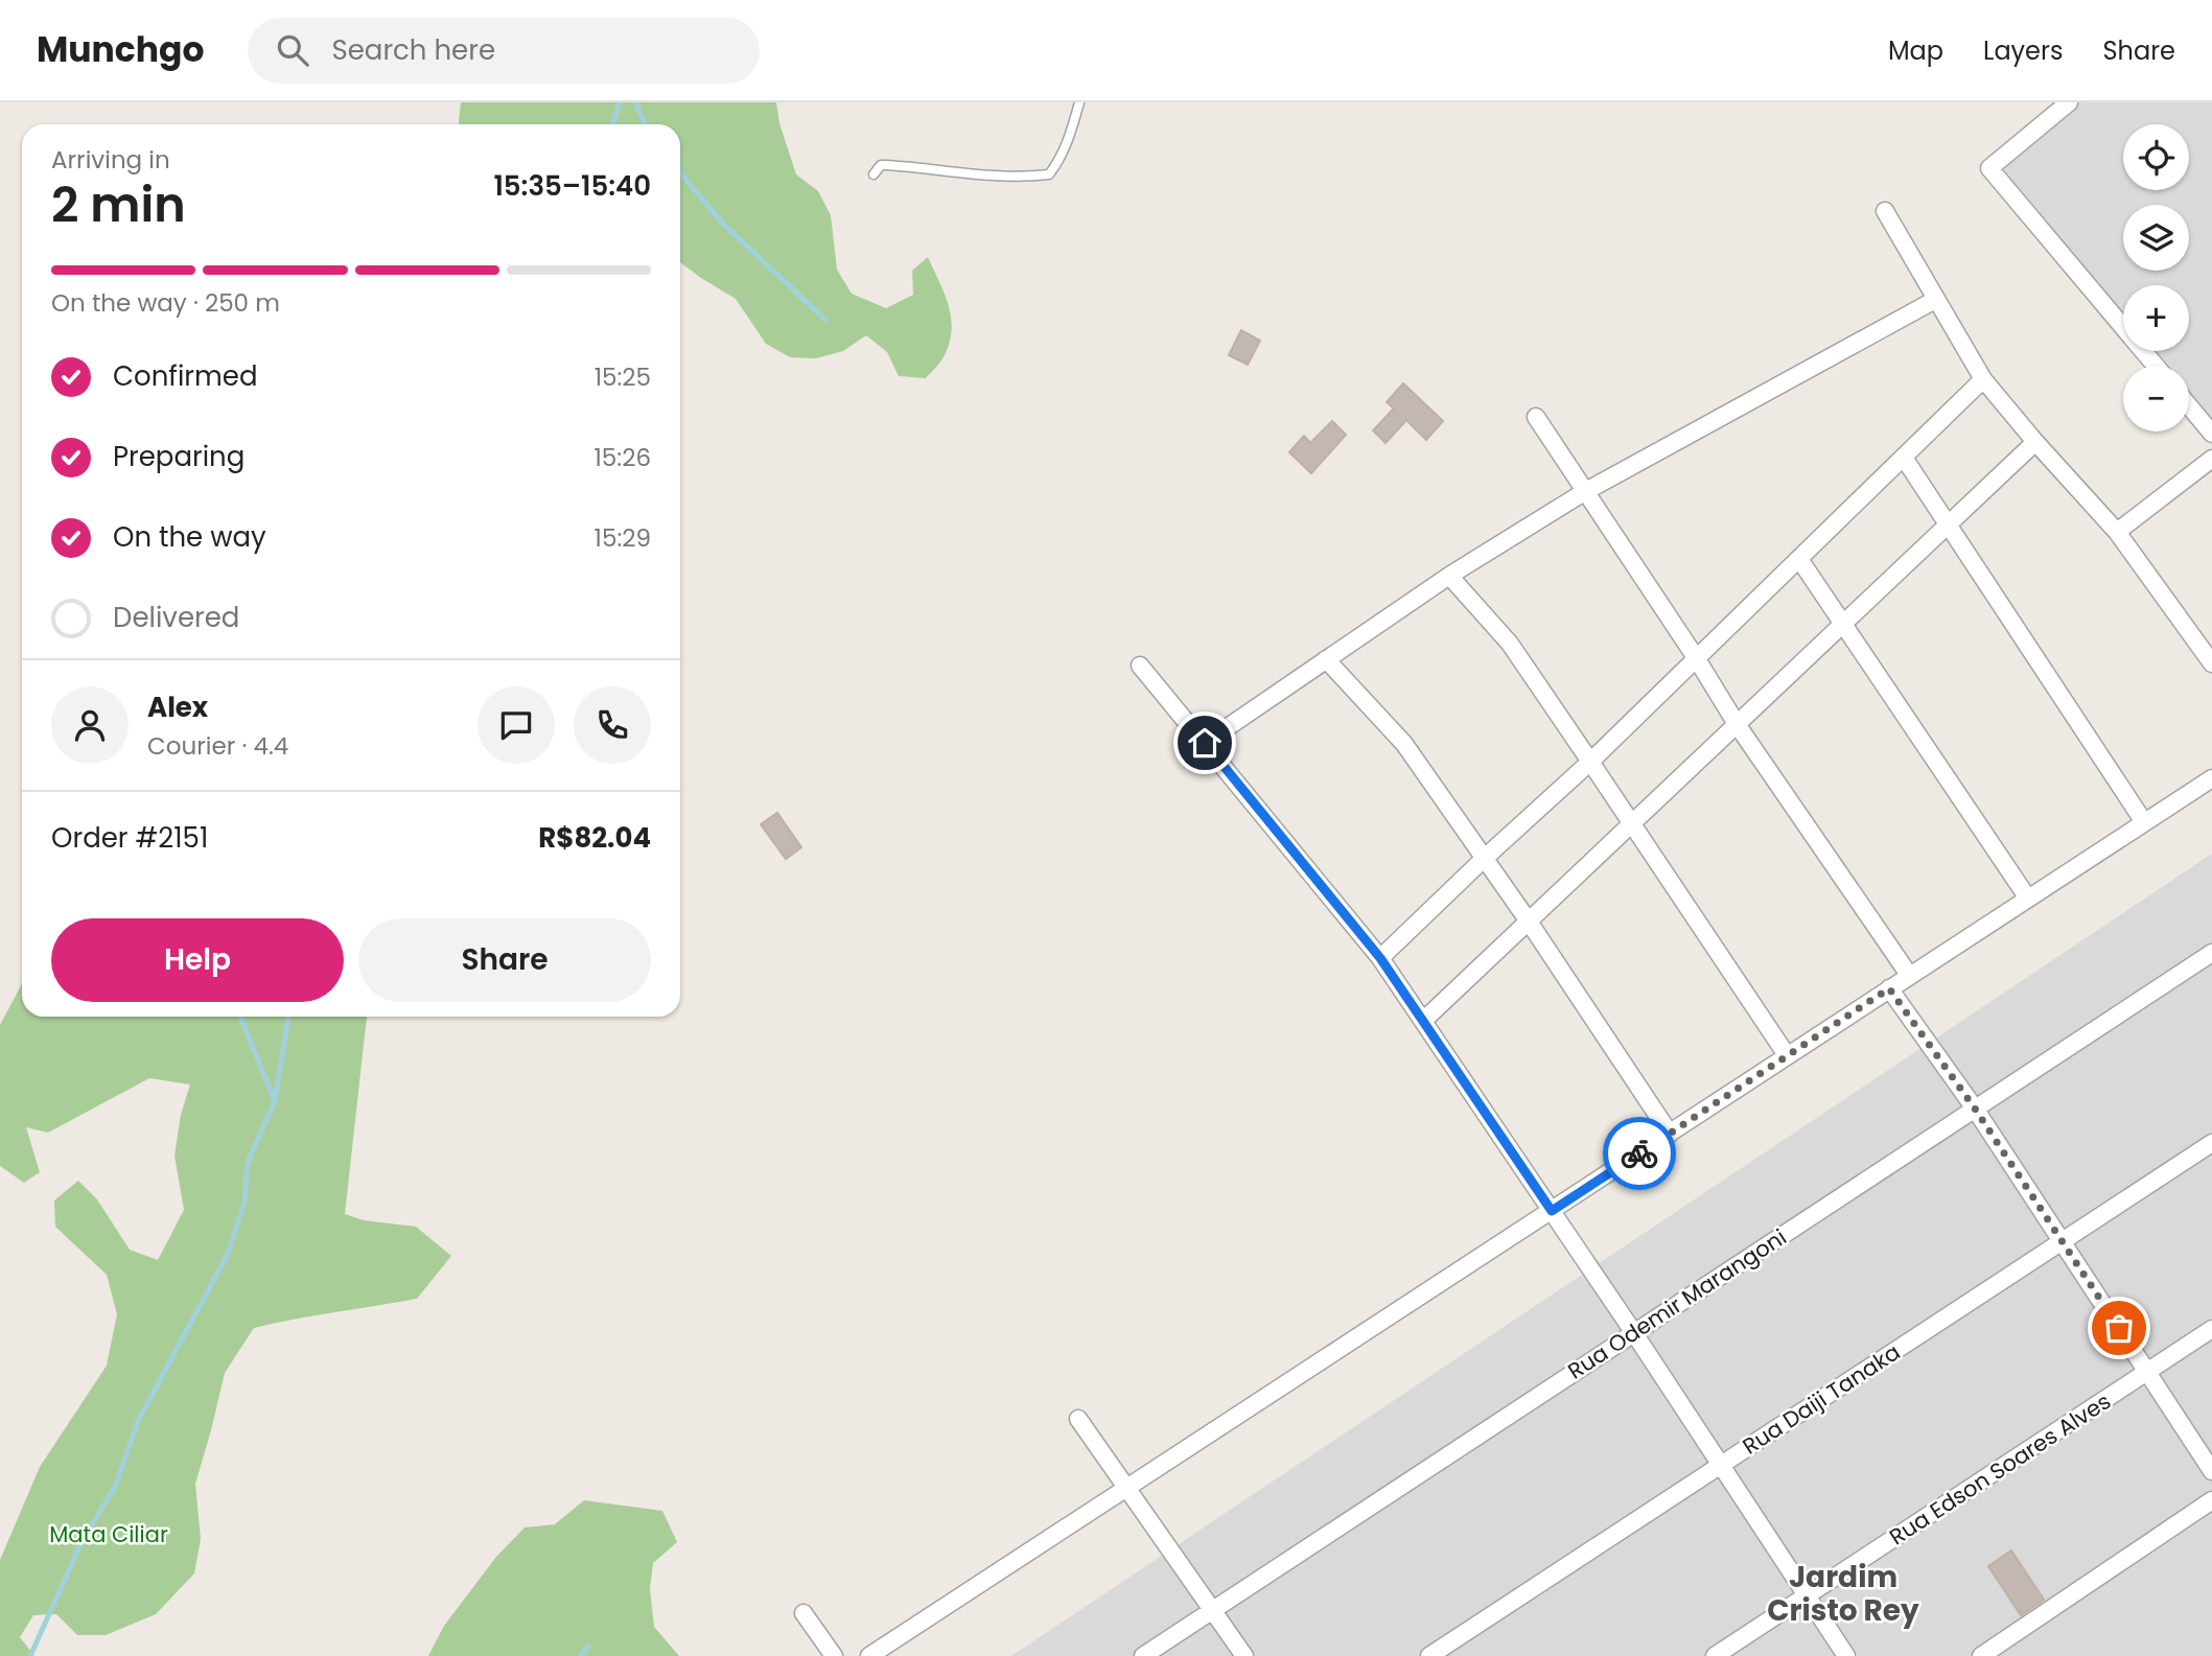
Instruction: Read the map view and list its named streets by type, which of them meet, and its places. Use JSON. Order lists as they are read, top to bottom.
{
  "streets": {
    "street": ["Rua Odemir Marangoni", "Rua Daiji Tanaka", "Rua Edson Soares Alves"]
  },
  "districts": ["Jardim Cristo Rey"],
  "parks": ["Mata Ciliar"],
  "page": {
    "header": "Munchgo",
    "search": "Search here",
    "nav": ["Map", "Layers", "Share"],
    "map_buttons": ["+", "−"],
    "heading": ["2 min", "Arriving in", "15:35–15:40"],
    "panel": [
      "Alex",
      "Courier · 4.4",
      "Order #2151",
      "R$82.04"
    ],
    "bar": "On the way · 250 m",
    "list": [
      ["Confirmed", "15:25"],
      ["Preparing", "15:26"],
      ["On the way", "15:29"],
      "Delivered"
    ],
    "buttons": ["Help", "Share"]
  }
}
